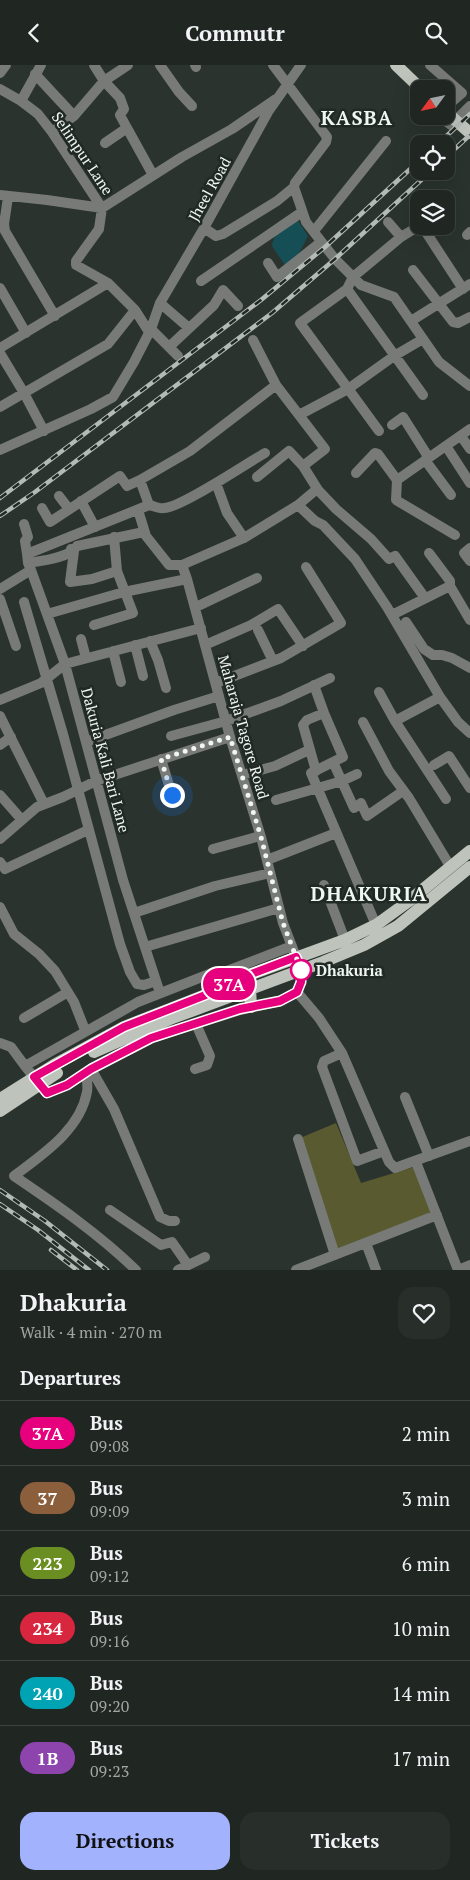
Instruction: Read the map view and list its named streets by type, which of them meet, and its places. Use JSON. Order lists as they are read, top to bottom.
{
  "streets": {
    "street": [
      "Selimpur Lane",
      "Jheel Road",
      "Maharaja Tagore Road",
      "Dakuria Kali Bari Lane"
    ]
  },
  "crossings": [
    ["Selimpur Lane", "Jheel Road"]
  ],
  "districts": ["KASBA", "DHAKURIA"],
  "places": ["Dhakuria"],
  "lines": ["bus line 37A"],
  "north": "bottom left",
  "page": {
    "header": "Commutr",
    "on_map": "37A",
    "heading": [
      ["Dhakuria", "Walk · 4 min · 270 m"],
      "Departures"
    ],
    "list": [
      {
        "mark": "37A",
        "name": "Bus",
        "note": "09:08",
        "value": "2 min"
      },
      {
        "mark": "37",
        "name": "Bus",
        "note": "09:09",
        "value": "3 min"
      },
      {
        "mark": "223",
        "name": "Bus",
        "note": "09:12",
        "value": "6 min"
      },
      {
        "mark": "234",
        "name": "Bus",
        "note": "09:16",
        "value": "10 min"
      },
      {
        "mark": "240",
        "name": "Bus",
        "note": "09:20",
        "value": "14 min"
      },
      {
        "mark": "1B",
        "name": "Bus",
        "note": "09:23",
        "value": "17 min"
      }
    ],
    "buttons": ["Directions", "Tickets"]
  }
}
